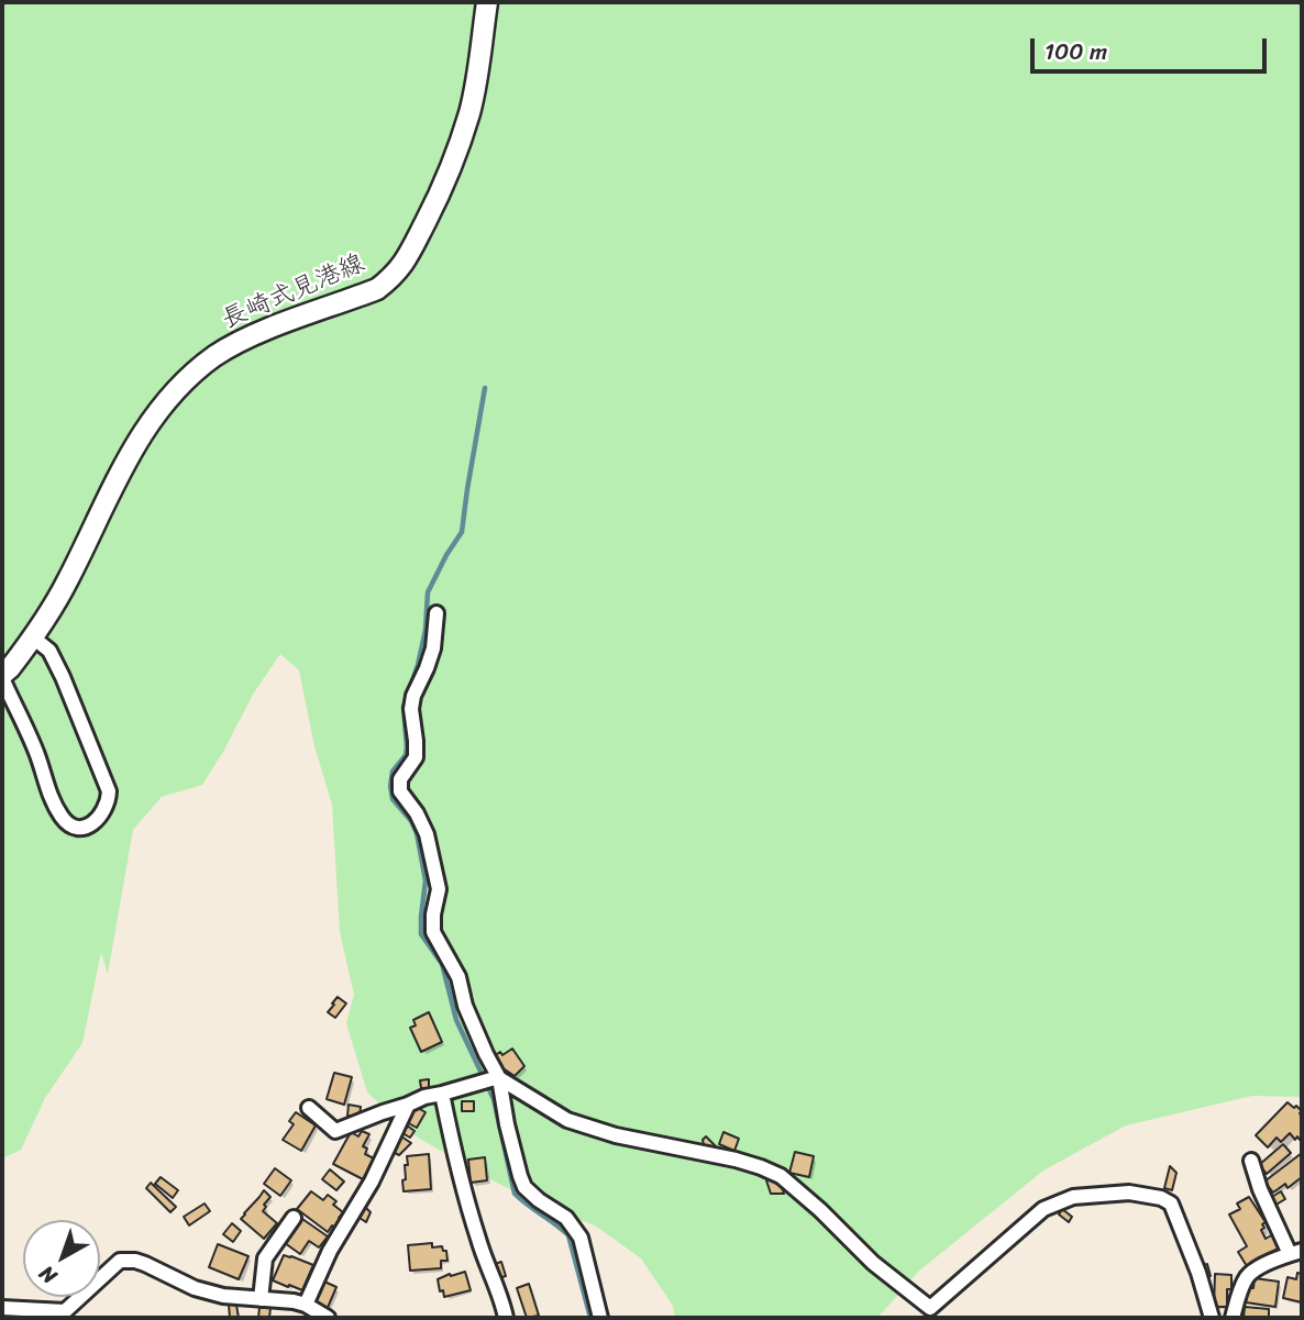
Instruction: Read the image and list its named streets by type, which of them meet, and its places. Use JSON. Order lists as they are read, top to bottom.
{
  "streets": {
    "main road": ["長崎式見港線"]
  },
  "scale_bar": "100 m",
  "north": "bottom left"
}
